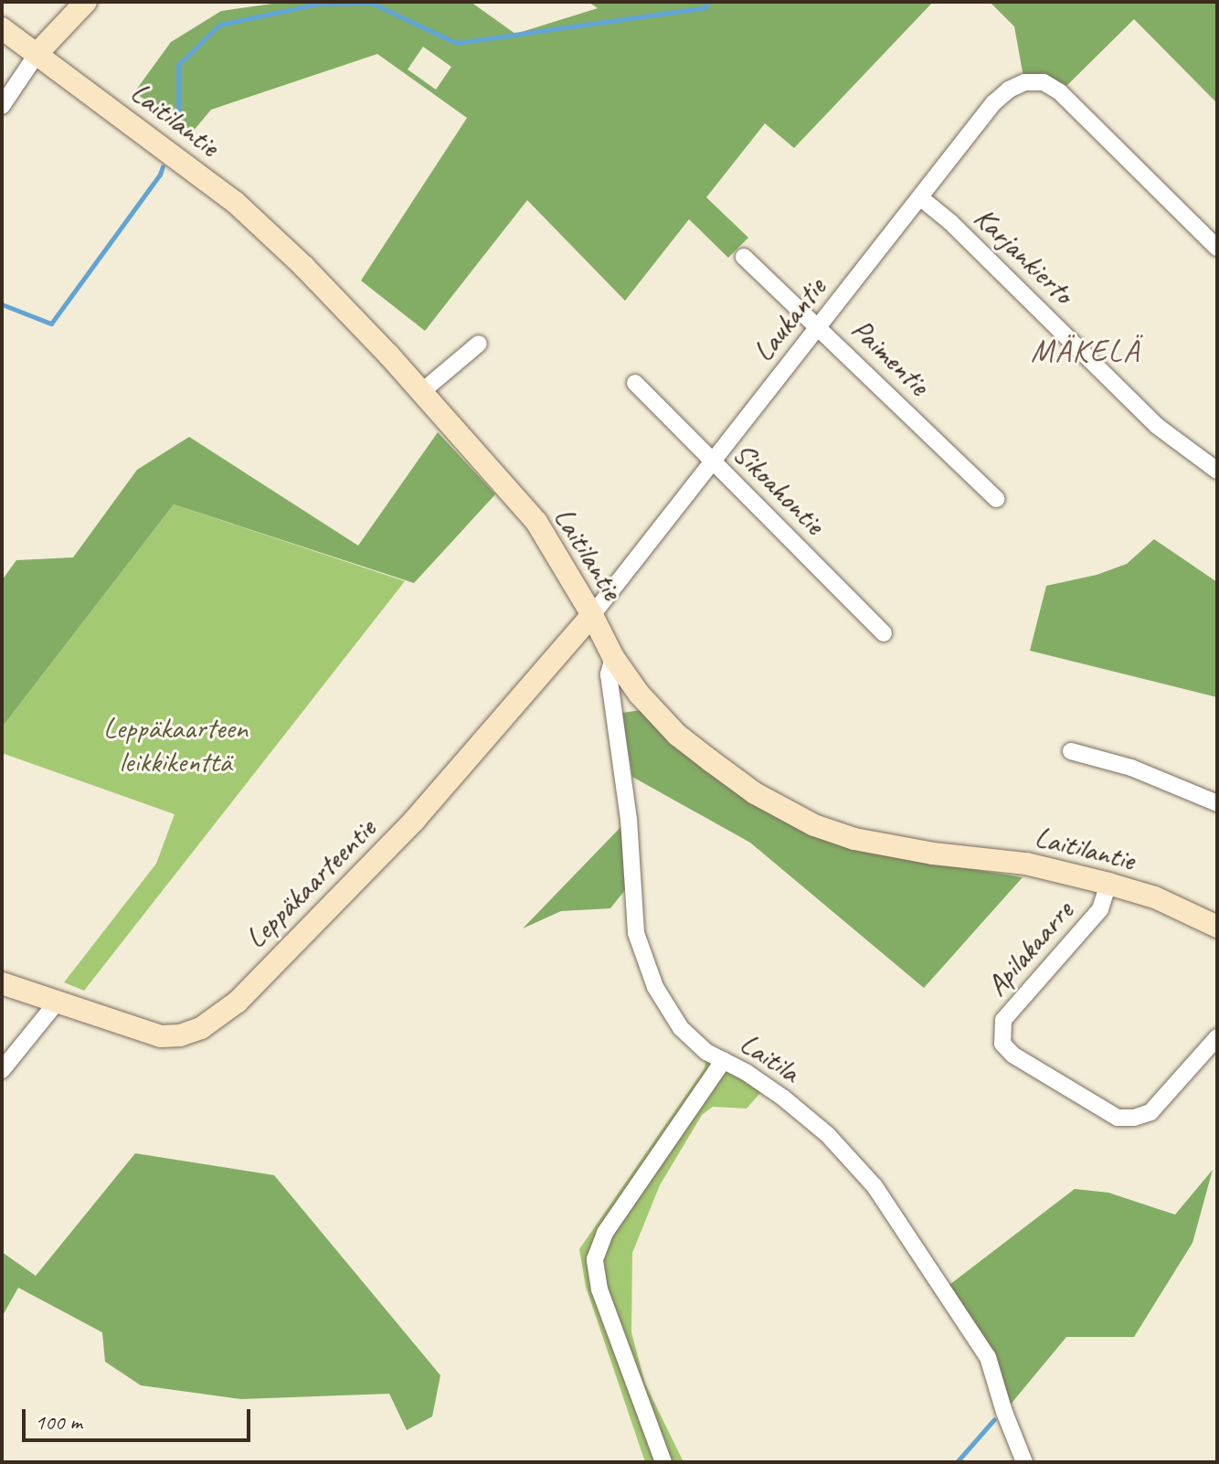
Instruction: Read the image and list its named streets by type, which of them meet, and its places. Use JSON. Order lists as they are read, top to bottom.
{
  "streets": {
    "street": [
      "Laitilantie",
      "Karjankierto",
      "Laukantie",
      "Paimentie",
      "Sikoahontie",
      "Leppäkaarteentie",
      "Apilakaarre",
      "Laitila"
    ]
  },
  "crossings": [
    ["Laitilantie", "Laukantie"],
    ["Laitilantie", "Leppäkaarteentie"],
    ["Laitilantie", "Apilakaarre"],
    ["Laitilantie", "Laitila"],
    ["Karjankierto", "Laukantie"],
    ["Laukantie", "Paimentie"],
    ["Laukantie", "Sikoahontie"],
    ["Laukantie", "Leppäkaarteentie"]
  ],
  "districts": ["MÄKELÄ"],
  "parks": ["Leppäkaarteen leikkikenttä"],
  "scale_bar": "100 m"
}
